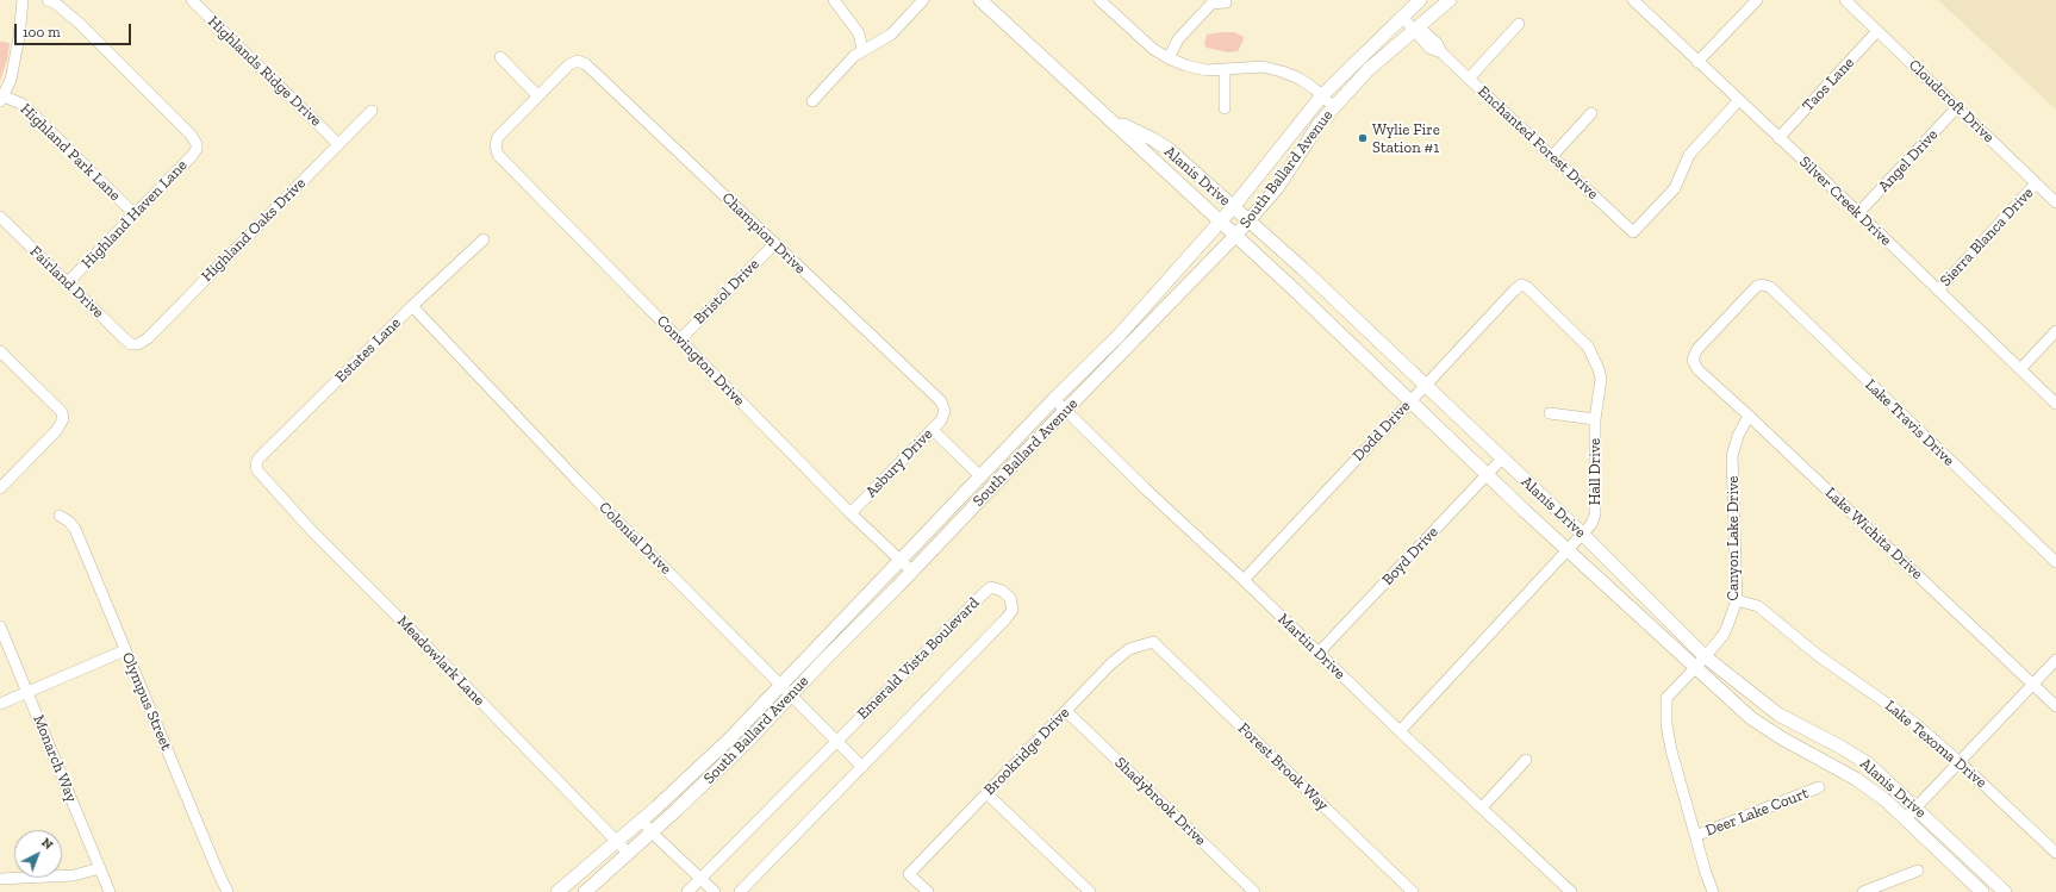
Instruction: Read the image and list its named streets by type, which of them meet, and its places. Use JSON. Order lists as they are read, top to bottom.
{
  "streets": {
    "main road": ["South Ballard Avenue", "Alanis Drive"],
    "street": [
      "Highlands Ridge Drive",
      "Taos Lane",
      "Cloudcroft Drive",
      "Enchanted Forest Drive",
      "Highland Park Lane",
      "Angel Drive",
      "Silver Creek Drive",
      "Highland Haven Lane",
      "Highland Oaks Drive",
      "Champion Drive",
      "Sierra Blanca Drive",
      "Fairland Drive",
      "Bristol Drive",
      "Estates Lane",
      "Convington Drive",
      "Lake Travis Drive",
      "Dodd Drive",
      "Asbury Drive",
      "Hall Drive",
      "Lake Wichita Drive",
      "Colonial Drive",
      "Canyon Lake Drive",
      "Boyd Drive",
      "Martin Drive",
      "Emerald Vista Boulevard",
      "Meadowlark Lane",
      "Olympus Street",
      "Lake Texoma Drive",
      "Brookridge Drive",
      "Monarch Way",
      "Forest Brook Way",
      "Shadybrook Drive",
      "Deer Lake Court"
    ]
  },
  "crossings": [
    ["Highlands Ridge Drive", "Highland Oaks Drive"],
    ["Taos Lane", "Cloudcroft Drive"],
    ["Taos Lane", "Silver Creek Drive"],
    ["Cloudcroft Drive", "Angel Drive"],
    ["Cloudcroft Drive", "Sierra Blanca Drive"],
    ["Enchanted Forest Drive", "South Ballard Avenue"],
    ["Enchanted Forest Drive", "Silver Creek Drive"],
    ["Highland Park Lane", "Highland Haven Lane"],
    ["Angel Drive", "Silver Creek Drive"],
    ["South Ballard Avenue", "Alanis Drive"],
    ["South Ballard Avenue", "Convington Drive"],
    ["South Ballard Avenue", "Colonial Drive"],
    ["South Ballard Avenue", "Martin Drive"],
    ["South Ballard Avenue", "Meadowlark Lane"],
    ["Alanis Drive", "Dodd Drive"],
    ["Alanis Drive", "Hall Drive"],
    ["Alanis Drive", "Canyon Lake Drive"],
    ["Alanis Drive", "Boyd Drive"],
    ["Silver Creek Drive", "Sierra Blanca Drive"],
    ["Highland Haven Lane", "Fairland Drive"],
    ["Highland Oaks Drive", "Fairland Drive"],
    ["Champion Drive", "Bristol Drive"],
    ["Champion Drive", "Convington Drive"],
    ["Champion Drive", "Asbury Drive"],
    ["Bristol Drive", "Convington Drive"],
    ["Estates Lane", "Colonial Drive"],
    ["Estates Lane", "Meadowlark Lane"],
    ["Convington Drive", "Asbury Drive"],
    ["Lake Travis Drive", "Lake Wichita Drive"],
    ["Dodd Drive", "Hall Drive"],
    ["Dodd Drive", "Martin Drive"],
    ["Hall Drive", "Martin Drive"],
    ["Lake Wichita Drive", "Canyon Lake Drive"],
    ["Colonial Drive", "Emerald Vista Boulevard"],
    ["Canyon Lake Drive", "Lake Texoma Drive"],
    ["Canyon Lake Drive", "Deer Lake Court"],
    ["Boyd Drive", "Martin Drive"],
    ["Brookridge Drive", "Forest Brook Way"],
    ["Brookridge Drive", "Shadybrook Drive"]
  ],
  "places": ["Wylie Fire Station #1"],
  "scale_bar": "100 m",
  "north": "top right"
}
